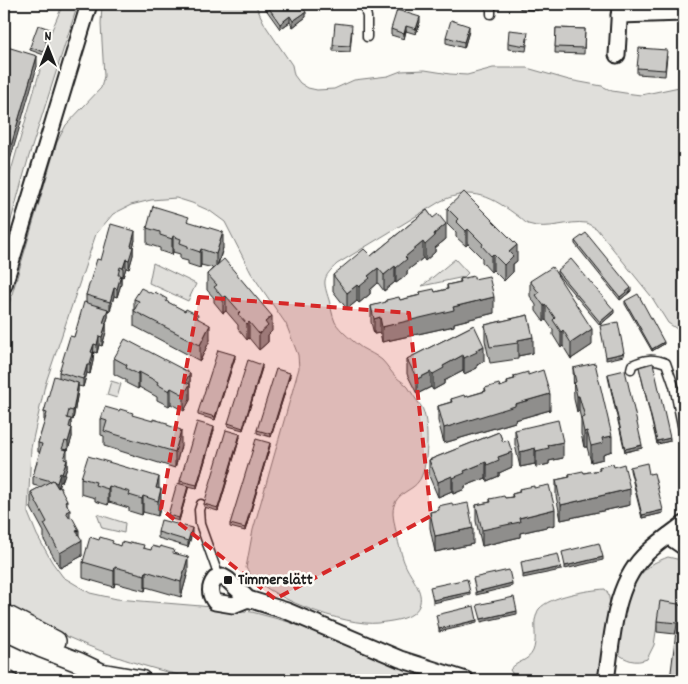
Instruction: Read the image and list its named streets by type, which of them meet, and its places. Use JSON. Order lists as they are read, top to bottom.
{
  "places": {
    "transit": ["Timmerslätt"]
  },
  "north": "top"
}
